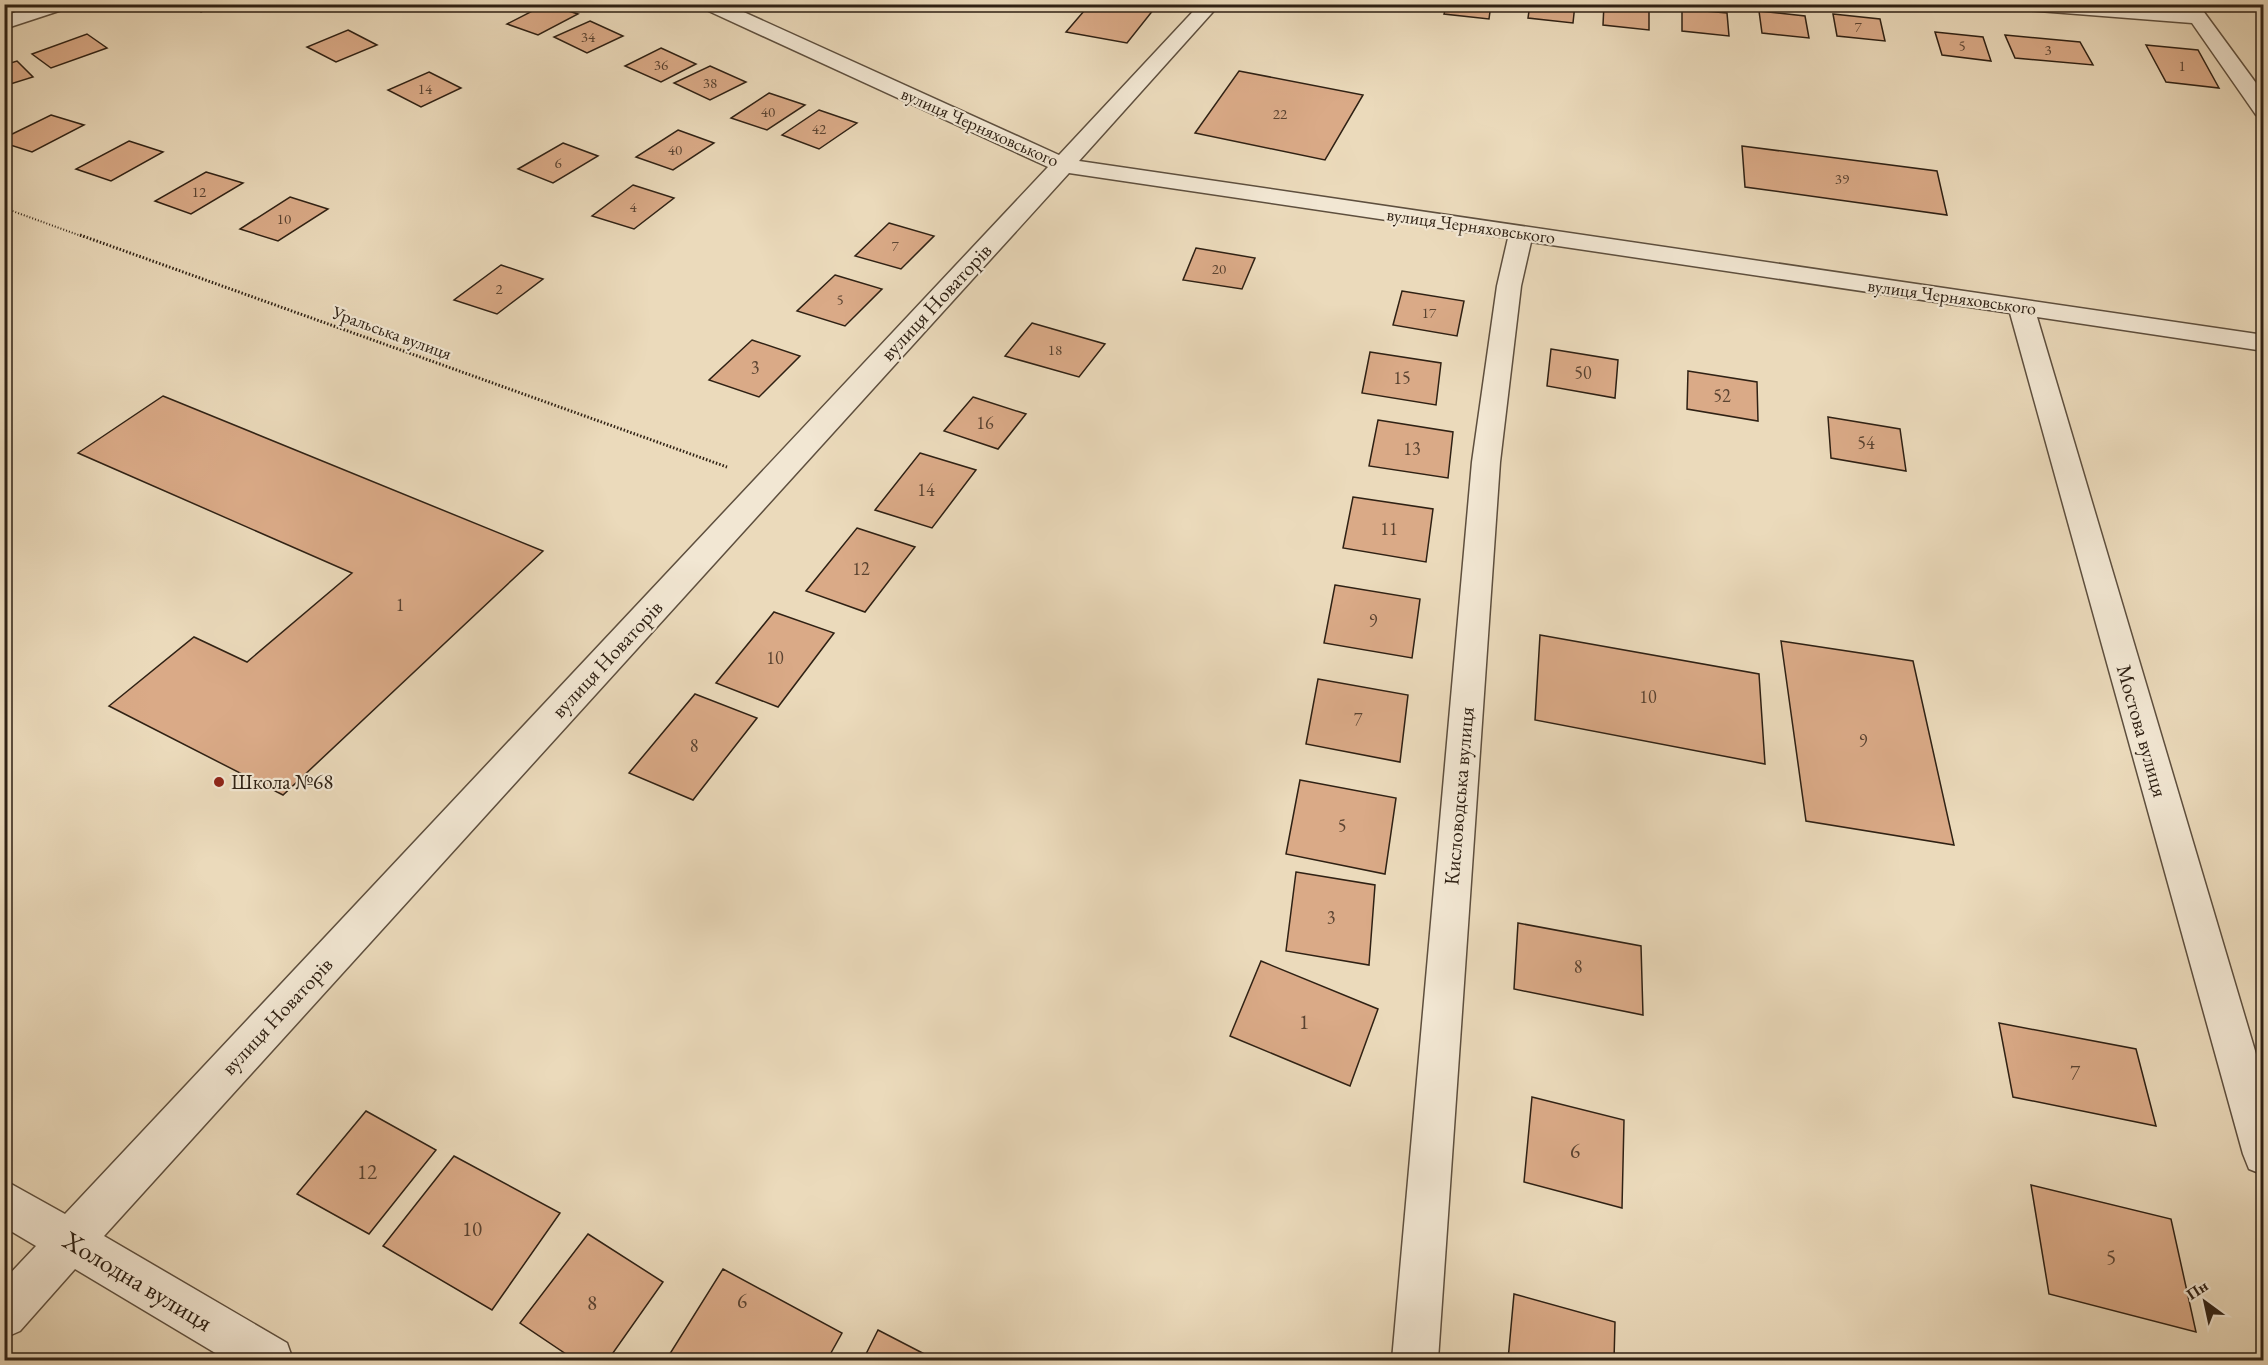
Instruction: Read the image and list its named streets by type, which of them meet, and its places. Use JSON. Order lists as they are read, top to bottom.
{
  "streets": {
    "street": [
      "вулиця Черняховського",
      "вулиця Новаторів",
      "Мостова вулиця",
      "Кисловодська вулиця",
      "Холодна вулиця"
    ],
    "path": ["Уральська вулиця"]
  },
  "crossings": [
    ["вулиця Черняховського", "вулиця Новаторів"],
    ["вулиця Черняховського", "Мостова вулиця"],
    ["вулиця Черняховського", "Кисловодська вулиця"],
    ["вулиця Новаторів", "Уральська вулиця"],
    ["вулиця Новаторів", "Холодна вулиця"]
  ],
  "places": ["Школа №68"],
  "house_numbers": [
    "7",
    "34",
    "5",
    "3",
    "36",
    "1",
    "38",
    "14",
    "40",
    "22",
    "42",
    "40",
    "6",
    "39",
    "12",
    "4",
    "10",
    "7",
    "20",
    "2",
    "5",
    "17",
    "18",
    "3",
    "50",
    "15",
    "52",
    "16",
    "54",
    "13",
    "14",
    "11",
    "12",
    "1",
    "9",
    "10",
    "10",
    "7",
    "9",
    "8",
    "5",
    "3",
    "8",
    "1",
    "7",
    "6",
    "12",
    "10",
    "5",
    "6",
    "8"
  ],
  "north": "top left"
}
